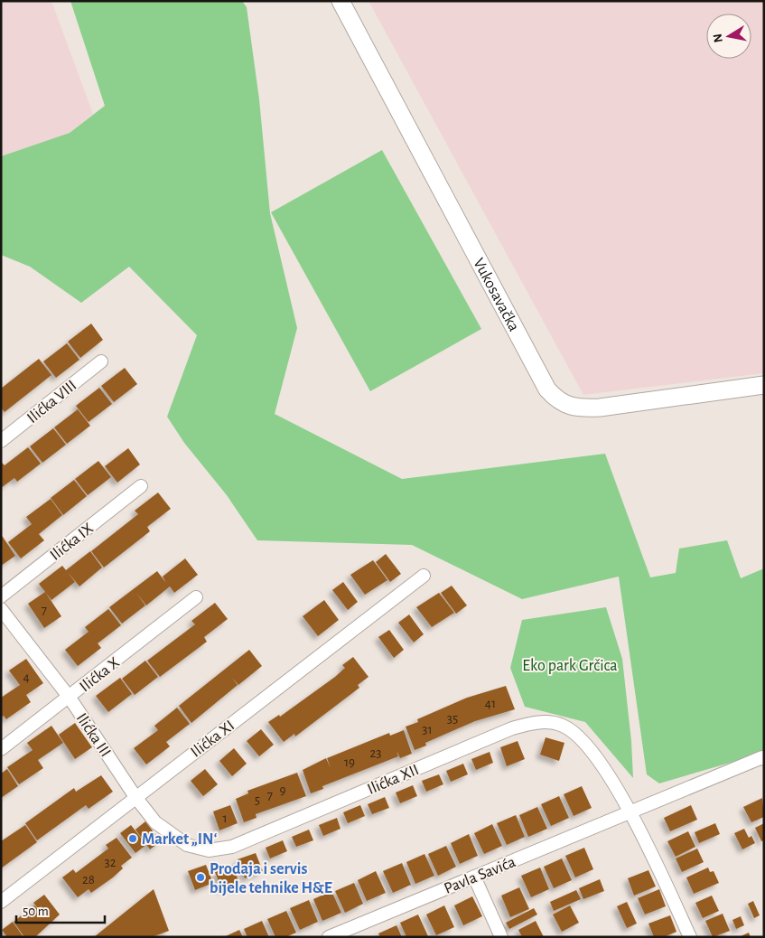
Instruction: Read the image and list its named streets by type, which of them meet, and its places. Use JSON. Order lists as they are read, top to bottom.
{
  "streets": {
    "street": [
      "Vukosavačka",
      "Ilićka VIII",
      "Ilićka IX",
      "Ilićka X",
      "Ilićka III",
      "Ilićka XI",
      "Ilićka XII",
      "Pavla Savića"
    ]
  },
  "crossings": [
    ["Ilićka X", "Ilićka III"],
    ["Ilićka III", "Ilićka XI"],
    ["Ilićka III", "Ilićka XII"],
    ["Ilićka XI", "Ilićka XII"],
    ["Ilićka XII", "Pavla Savića"]
  ],
  "parks": ["Eko park Grčica"],
  "places": ["Market „IN‘", "Prodaja i servis bijele tehnike H&E"],
  "house_numbers": [
    "7",
    "4",
    "41",
    "35",
    "31",
    "23",
    "19",
    "9",
    "7",
    "5",
    "1",
    "32",
    "28"
  ],
  "scale_bar": "50 m",
  "north": "left"
}
